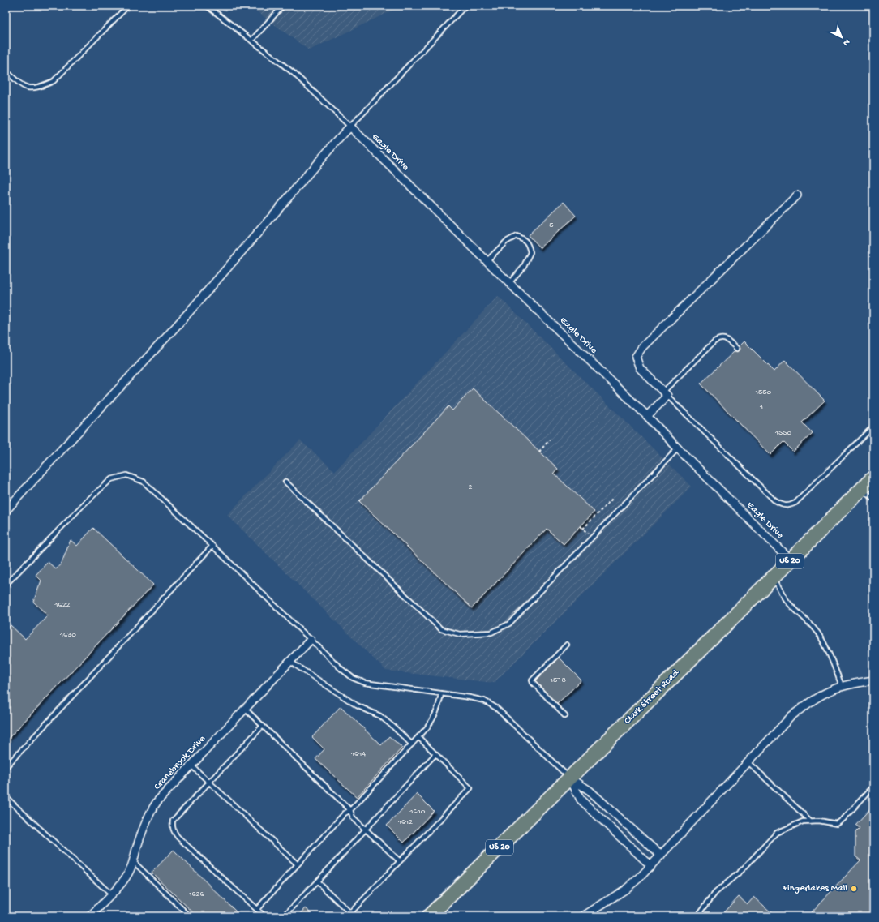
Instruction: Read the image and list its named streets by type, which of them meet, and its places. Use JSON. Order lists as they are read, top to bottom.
{
  "streets": {
    "highway": ["US 20", "Clark Street Road"],
    "street": ["Eagle Drive", "Cranebrook Drive"]
  },
  "crossings": [
    ["Eagle Drive", "Clark Street Road"]
  ],
  "places": ["Fingerlakes Mall"],
  "house_numbers": [
    "5",
    "1550",
    "1",
    "1550",
    "2",
    "1622",
    "1630",
    "1578",
    "1614",
    "1610",
    "1612",
    "1626"
  ],
  "north": "bottom right"
}
